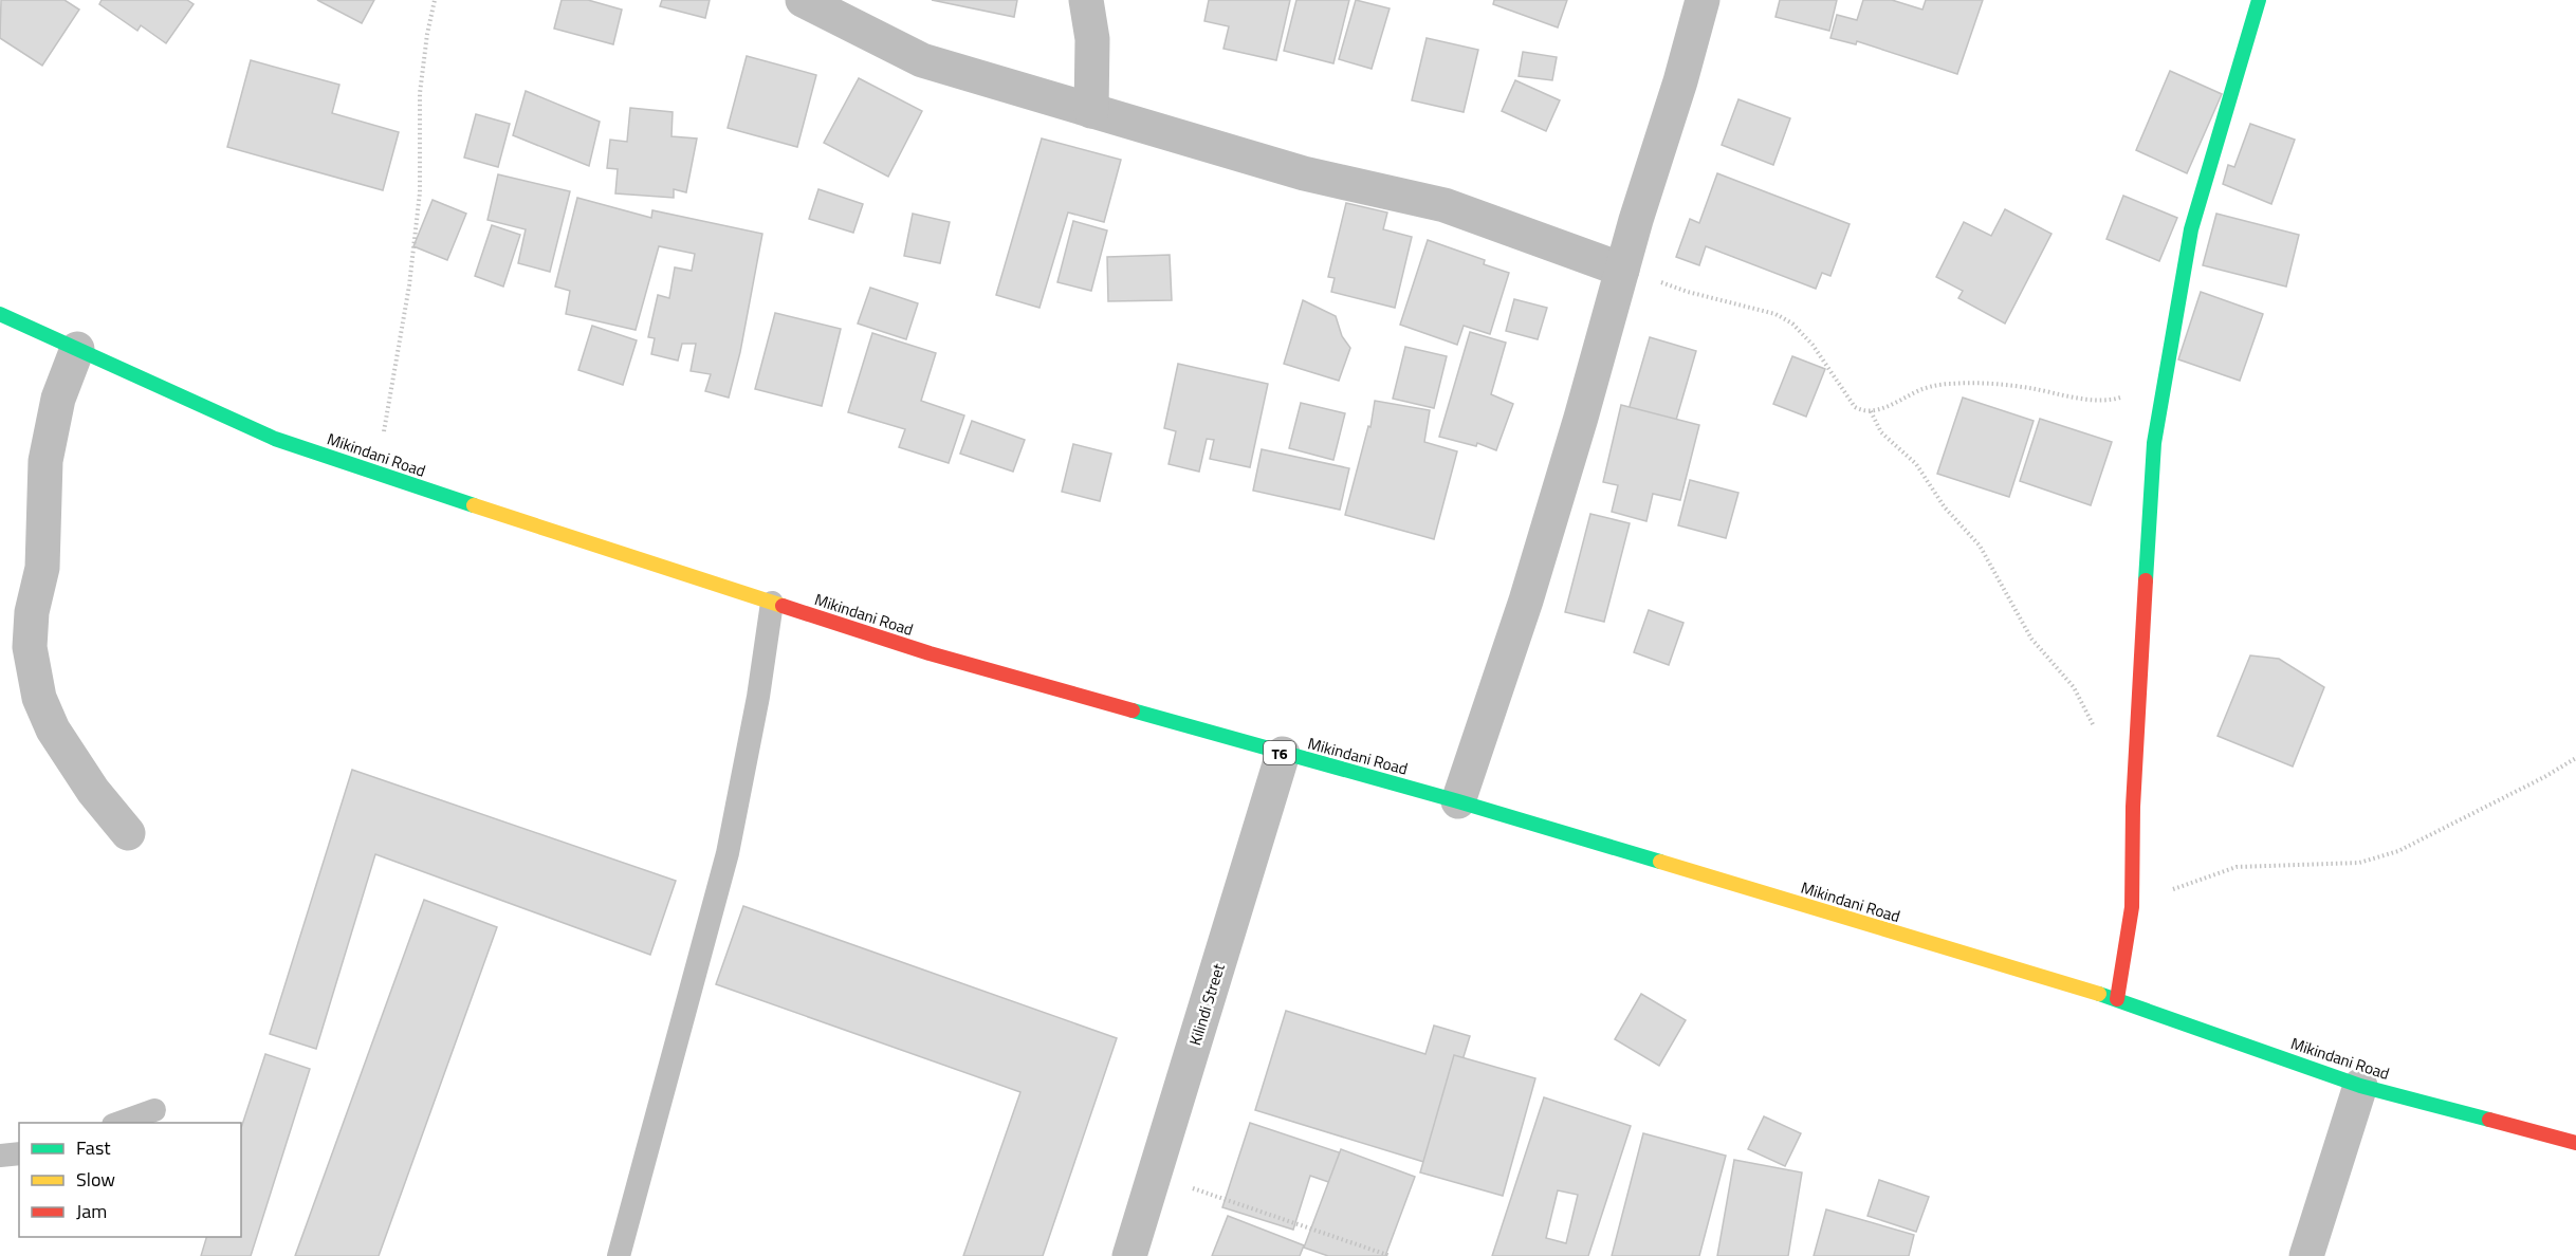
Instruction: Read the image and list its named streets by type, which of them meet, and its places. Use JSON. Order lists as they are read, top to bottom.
{
  "streets": {
    "main road": ["Mikindani Road", "T6"],
    "street": ["Kilindi Street"]
  },
  "crossings": [
    ["Mikindani Road", "Kilindi Street"]
  ],
  "legend": ["Fast", "Slow", "Jam"]
}
